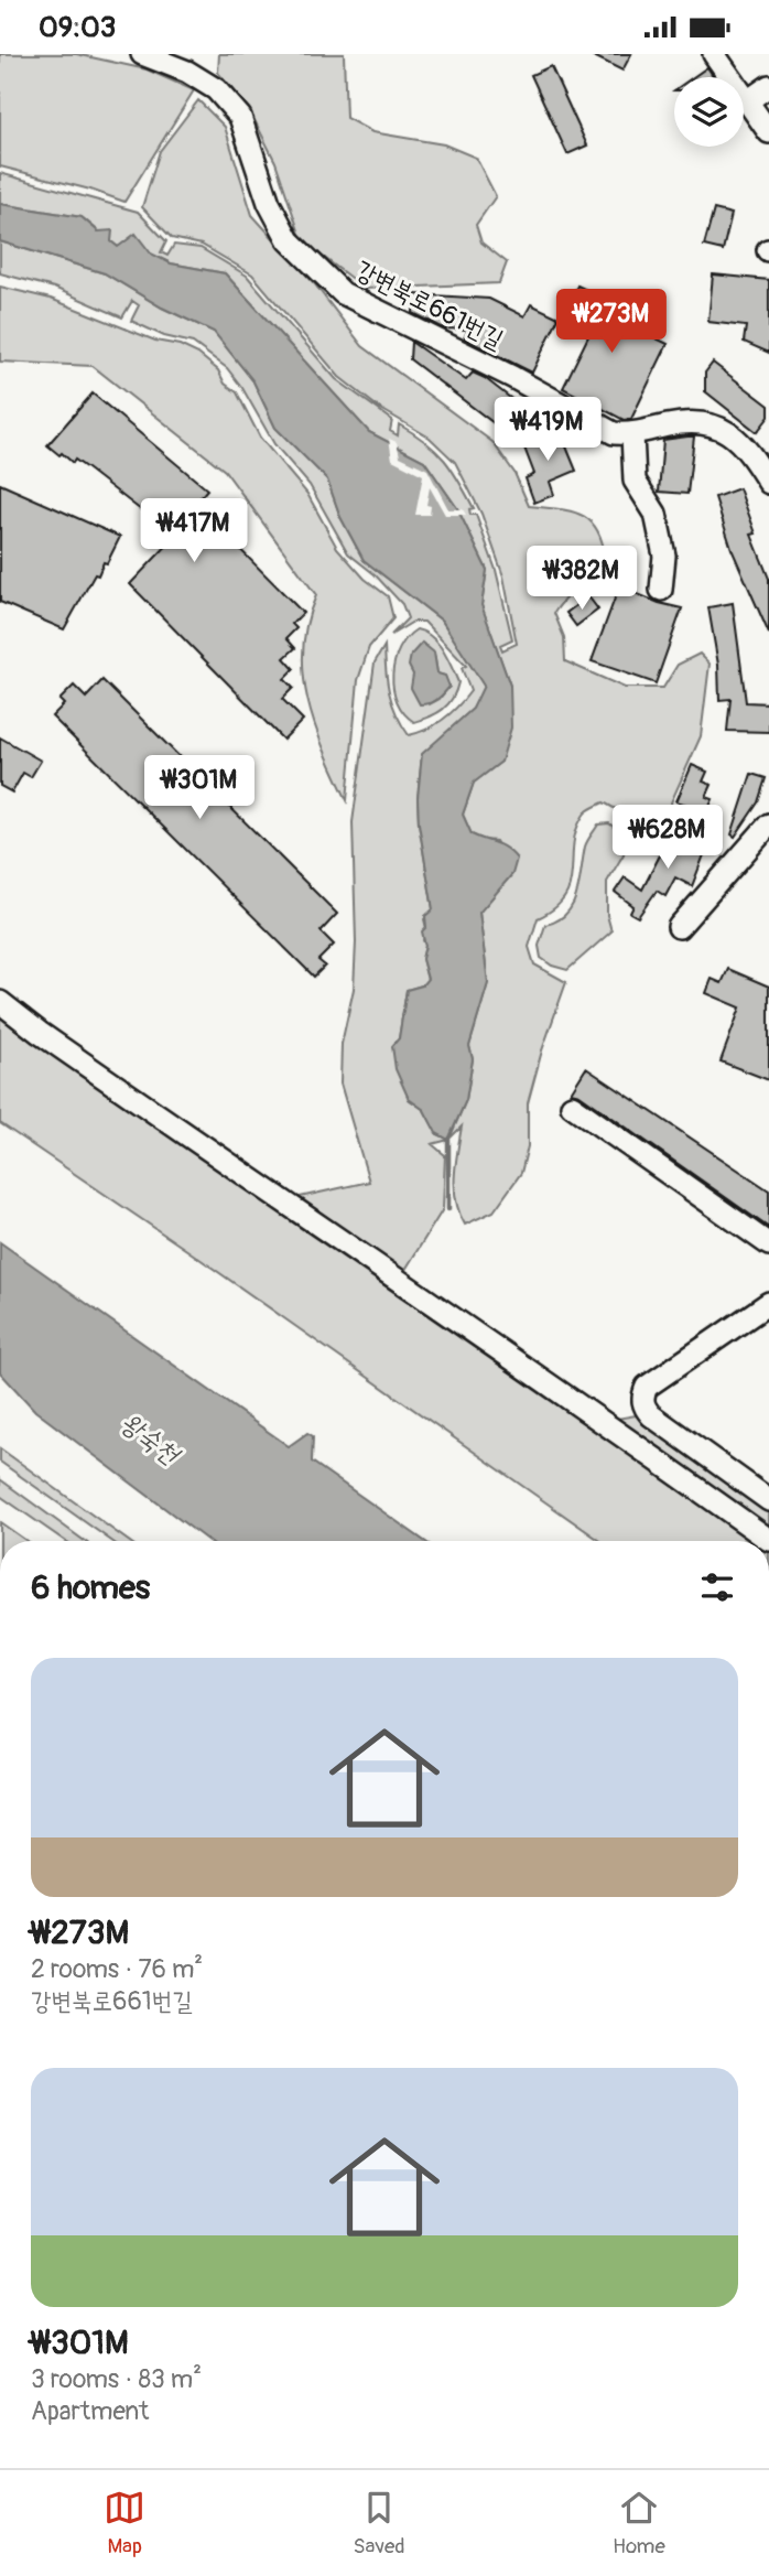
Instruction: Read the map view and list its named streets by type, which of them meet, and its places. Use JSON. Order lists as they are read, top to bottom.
{
  "streets": {
    "street": ["강변북로661번길"]
  },
  "water": ["왕숙천"],
  "page": {
    "status": "09:03",
    "price": [
      "₩273M",
      "₩419M",
      "₩417M",
      "₩382M",
      "₩301M",
      "₩628M"
    ],
    "heading": "6 homes",
    "list": [
      {
        "name": "₩273M",
        "note": "2 rooms · 76 m² · 강변북로661번길"
      },
      {
        "name": "₩301M",
        "note": "3 rooms · 83 m² · Apartment"
      }
    ],
    "tabs": ["Map", "Saved", "Home"]
  }
}
